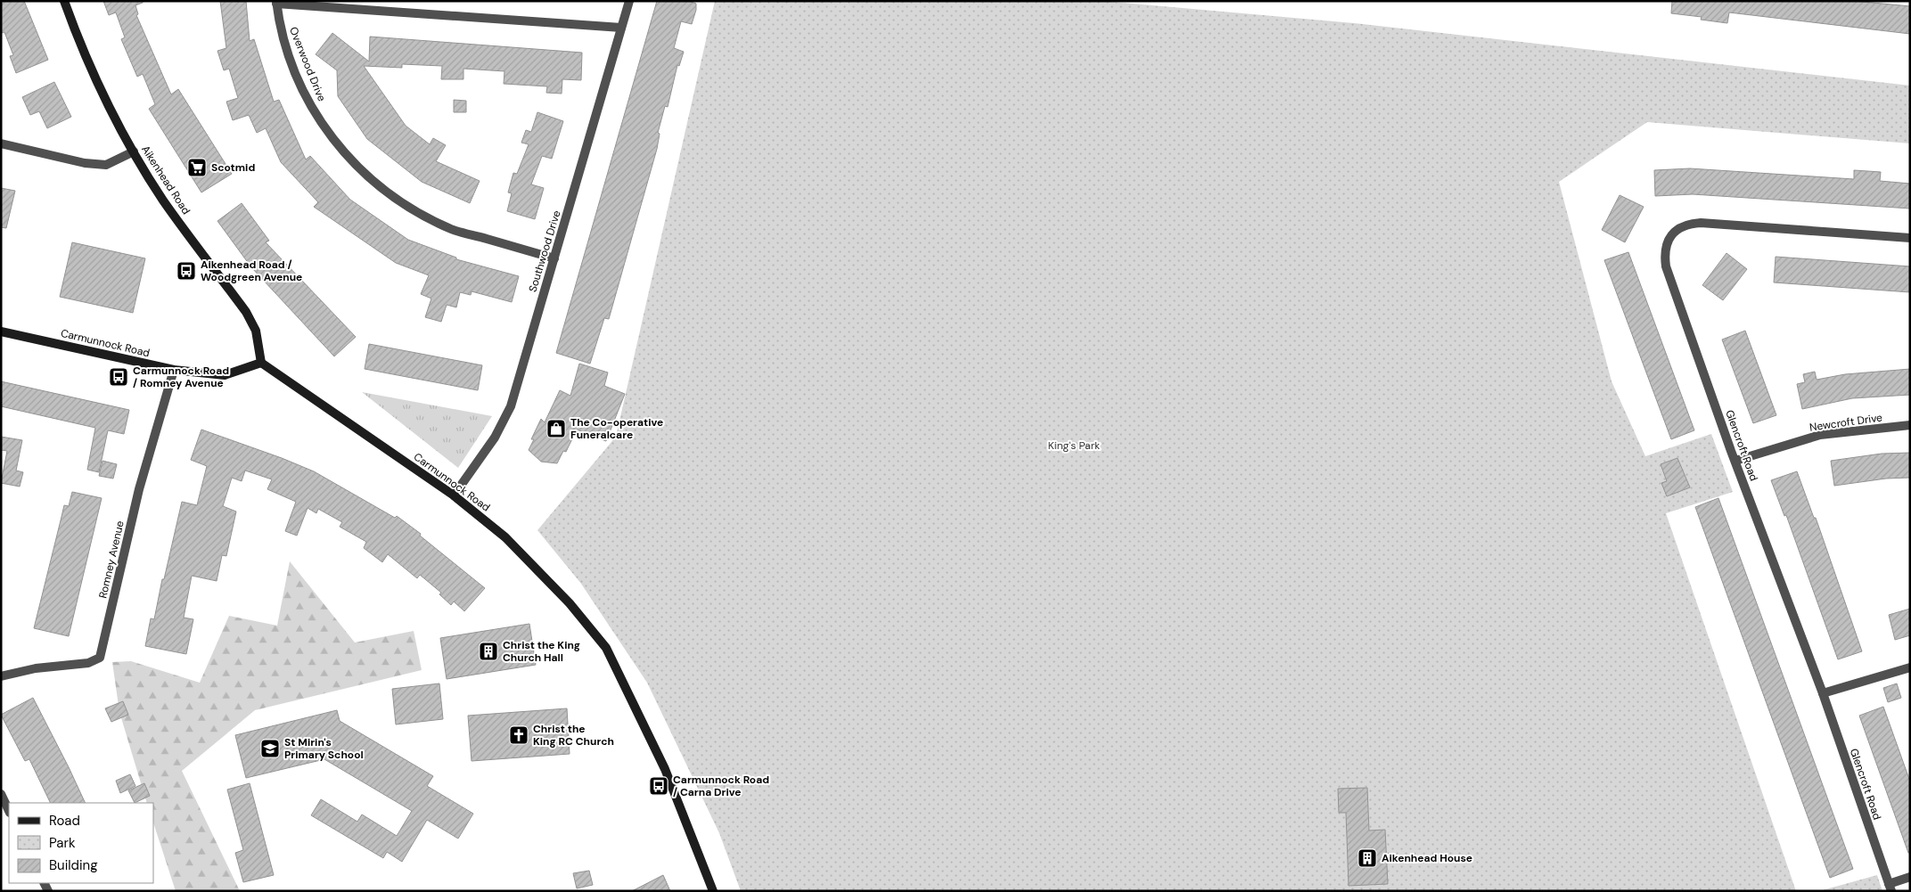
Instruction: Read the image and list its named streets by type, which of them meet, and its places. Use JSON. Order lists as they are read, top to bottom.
{
  "streets": {
    "main road": ["Aikenhead Road", "Carmunnock Road"],
    "street": [
      "Overwood Drive",
      "Southwood Drive",
      "Newcroft Drive",
      "Glencroft Road",
      "Romney Avenue"
    ]
  },
  "crossings": [
    ["Overwood Drive", "Southwood Drive"],
    ["Aikenhead Road", "Carmunnock Road"],
    ["Southwood Drive", "Carmunnock Road"],
    ["Carmunnock Road", "Romney Avenue"],
    ["Newcroft Drive", "Glencroft Road"]
  ],
  "parks": ["King's Park"],
  "places": {
    "supermarket": ["Scotmid"],
    "bus stop": ["Aikenhead Road / Woodgreen Avenue", "Carmunnock Road / Romney Avenue", "Carmunnock Road / Carna Drive"],
    "shop": ["The Co-operative Funeralcare"],
    "building": ["Christ the King Church Hall", "Aikenhead House"],
    "church": ["Christ the King RC Church"],
    "school or university": ["St Mirin's Primary School"]
  },
  "legend": ["Road", "Park", "Building"]
}
